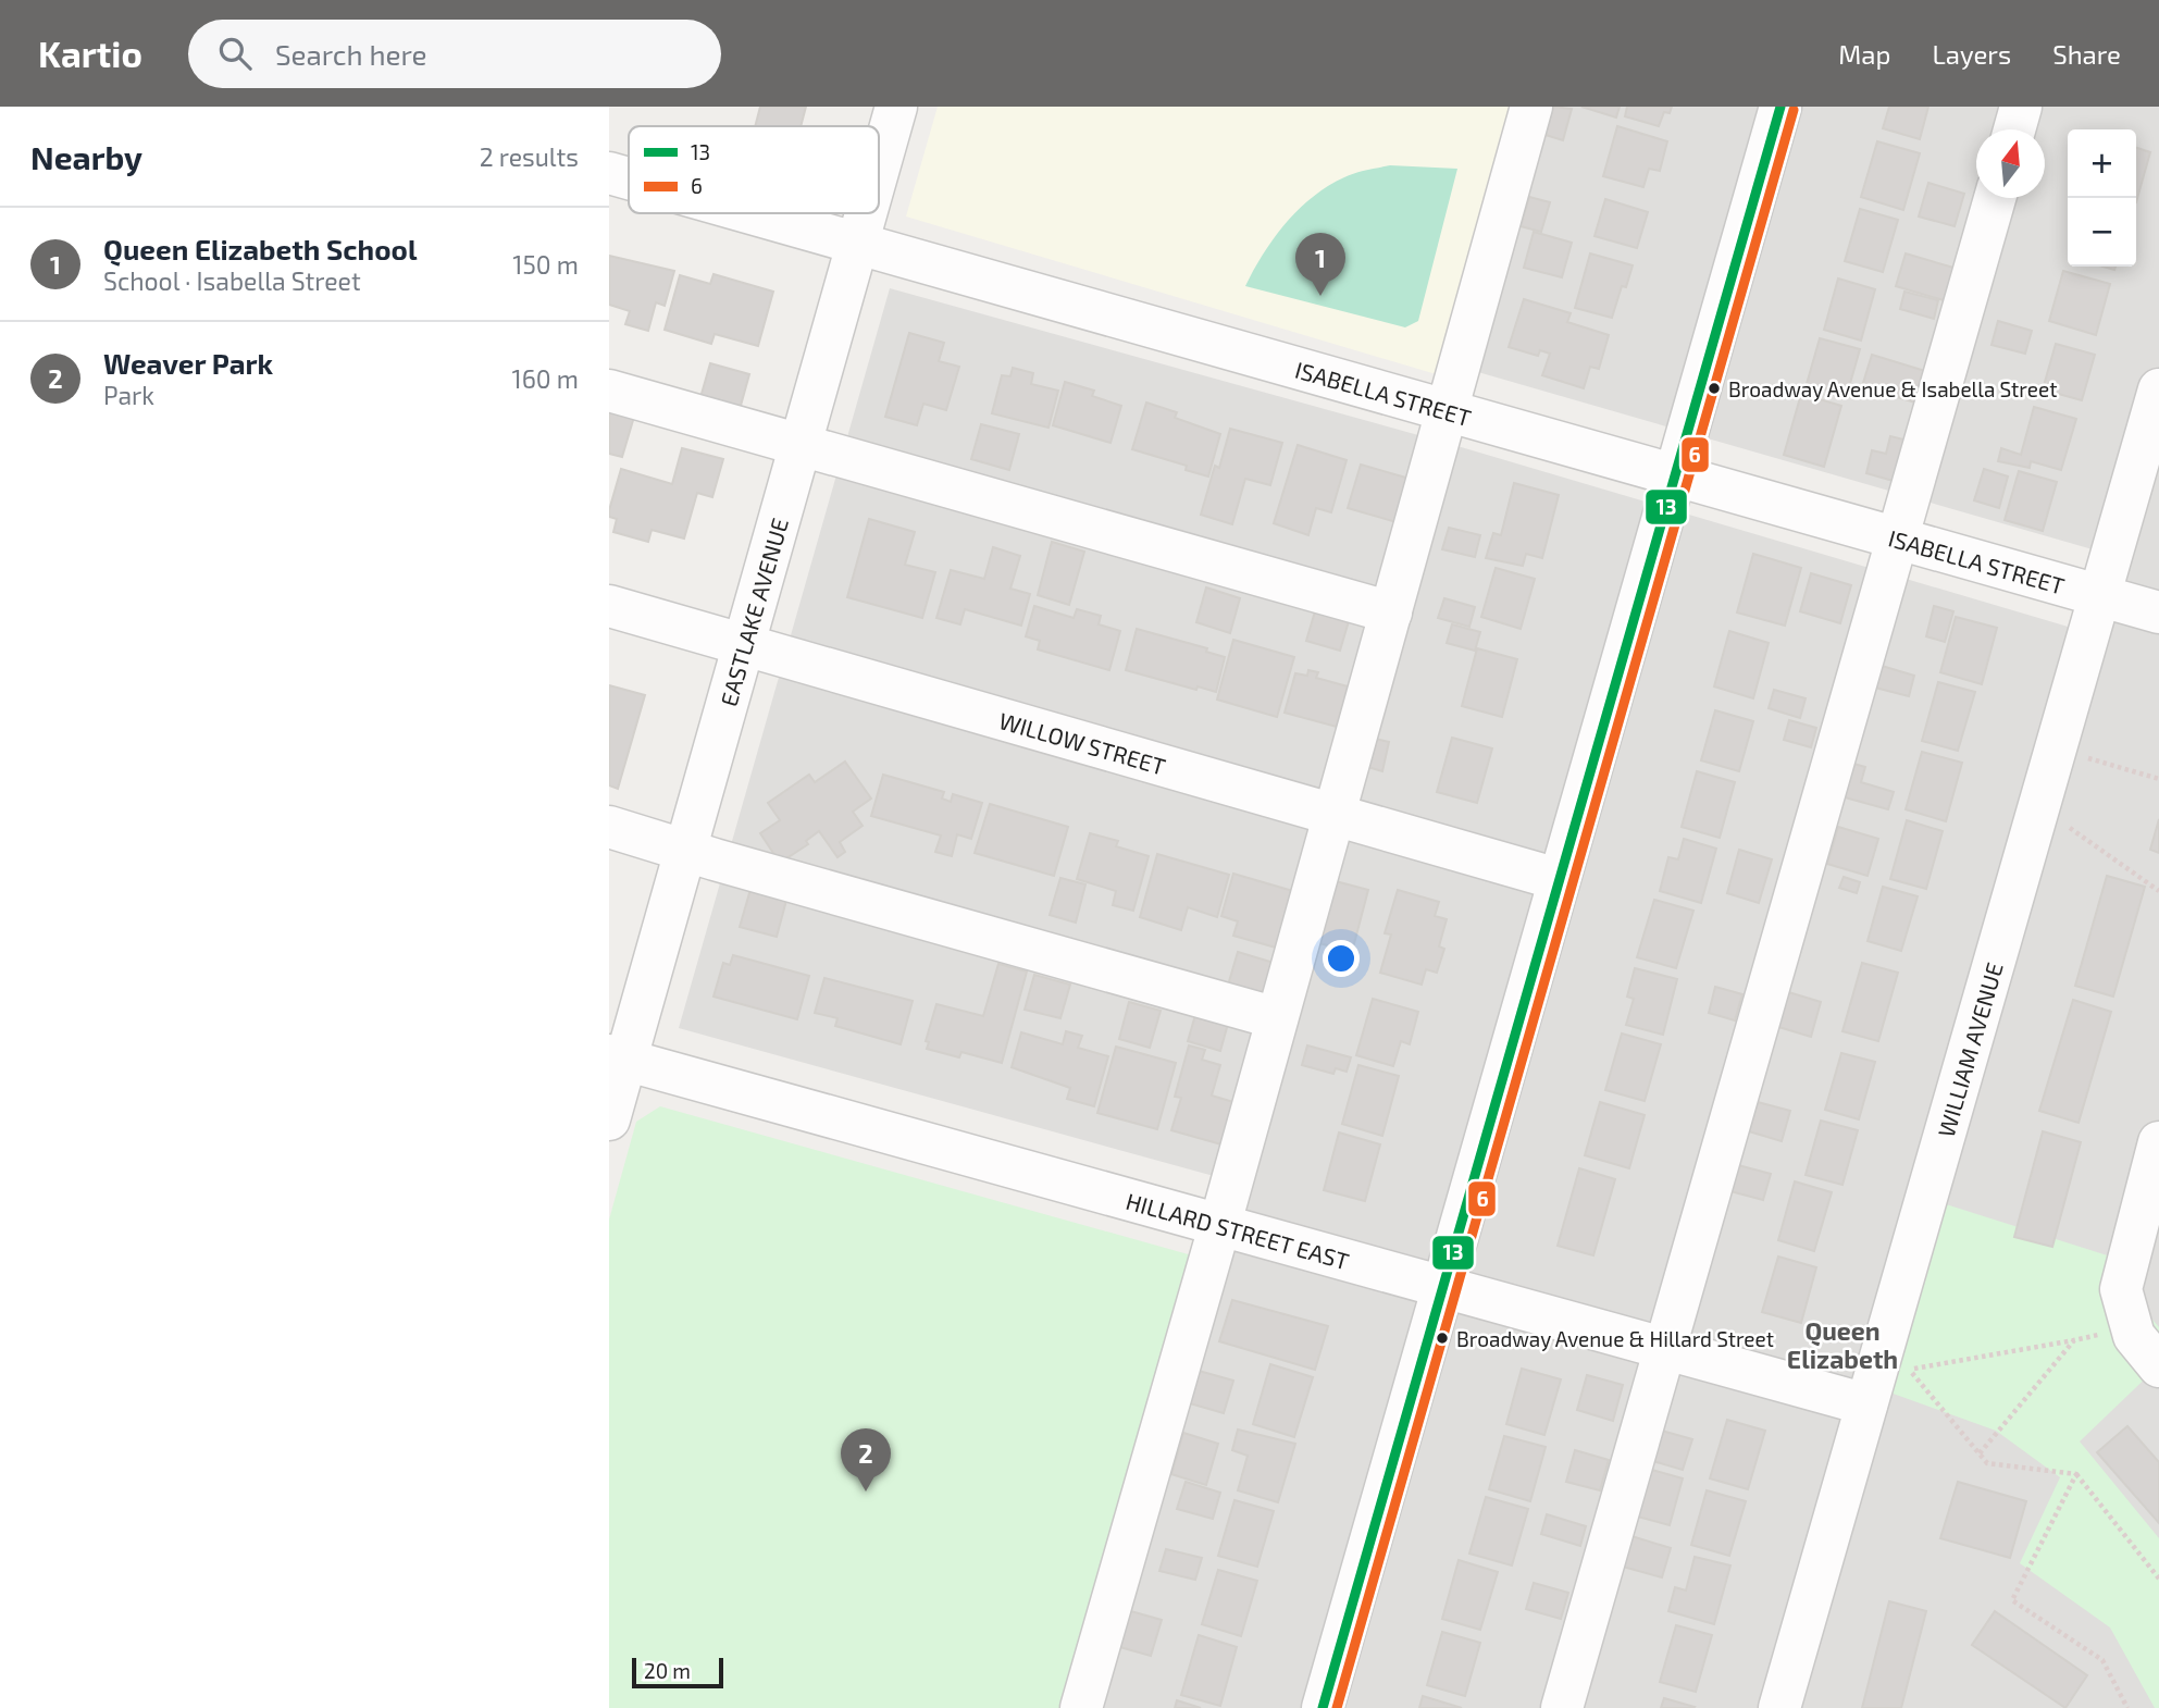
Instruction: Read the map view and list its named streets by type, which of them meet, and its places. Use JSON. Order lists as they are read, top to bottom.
{
  "streets": {
    "street": [
      "ISABELLA STREET",
      "EASTLAKE AVENUE",
      "WILLOW STREET",
      "WILLIAM AVENUE",
      "HILLARD STREET EAST"
    ]
  },
  "crossings": [
    ["ISABELLA STREET", "EASTLAKE AVENUE"],
    ["ISABELLA STREET", "WILLIAM AVENUE"],
    ["EASTLAKE AVENUE", "WILLOW STREET"],
    ["EASTLAKE AVENUE", "HILLARD STREET EAST"],
    ["WILLIAM AVENUE", "HILLARD STREET EAST"]
  ],
  "districts": ["Queen Elizabeth"],
  "places": ["Broadway Avenue & Isabella Street", "Broadway Avenue & Hillard Street"],
  "lines": ["transit line 13", "transit line 6"],
  "legend": ["13", "6"],
  "scale_bar": "20 m",
  "north": "top",
  "page": {
    "header": "Kartio",
    "search": "Search here",
    "nav": ["Map", "Layers", "Share"],
    "heading": ["Nearby", "2 results"],
    "map_buttons": ["+", "−"],
    "list": [
      {
        "mark": "1",
        "name": "Queen Elizabeth School",
        "note": "School · Isabella Street",
        "value": "150 m"
      },
      {
        "mark": "2",
        "name": "Weaver Park",
        "note": "Park",
        "value": "160 m"
      }
    ],
    "pins": ["1", "2"],
    "scale": "20 m"
  }
}
